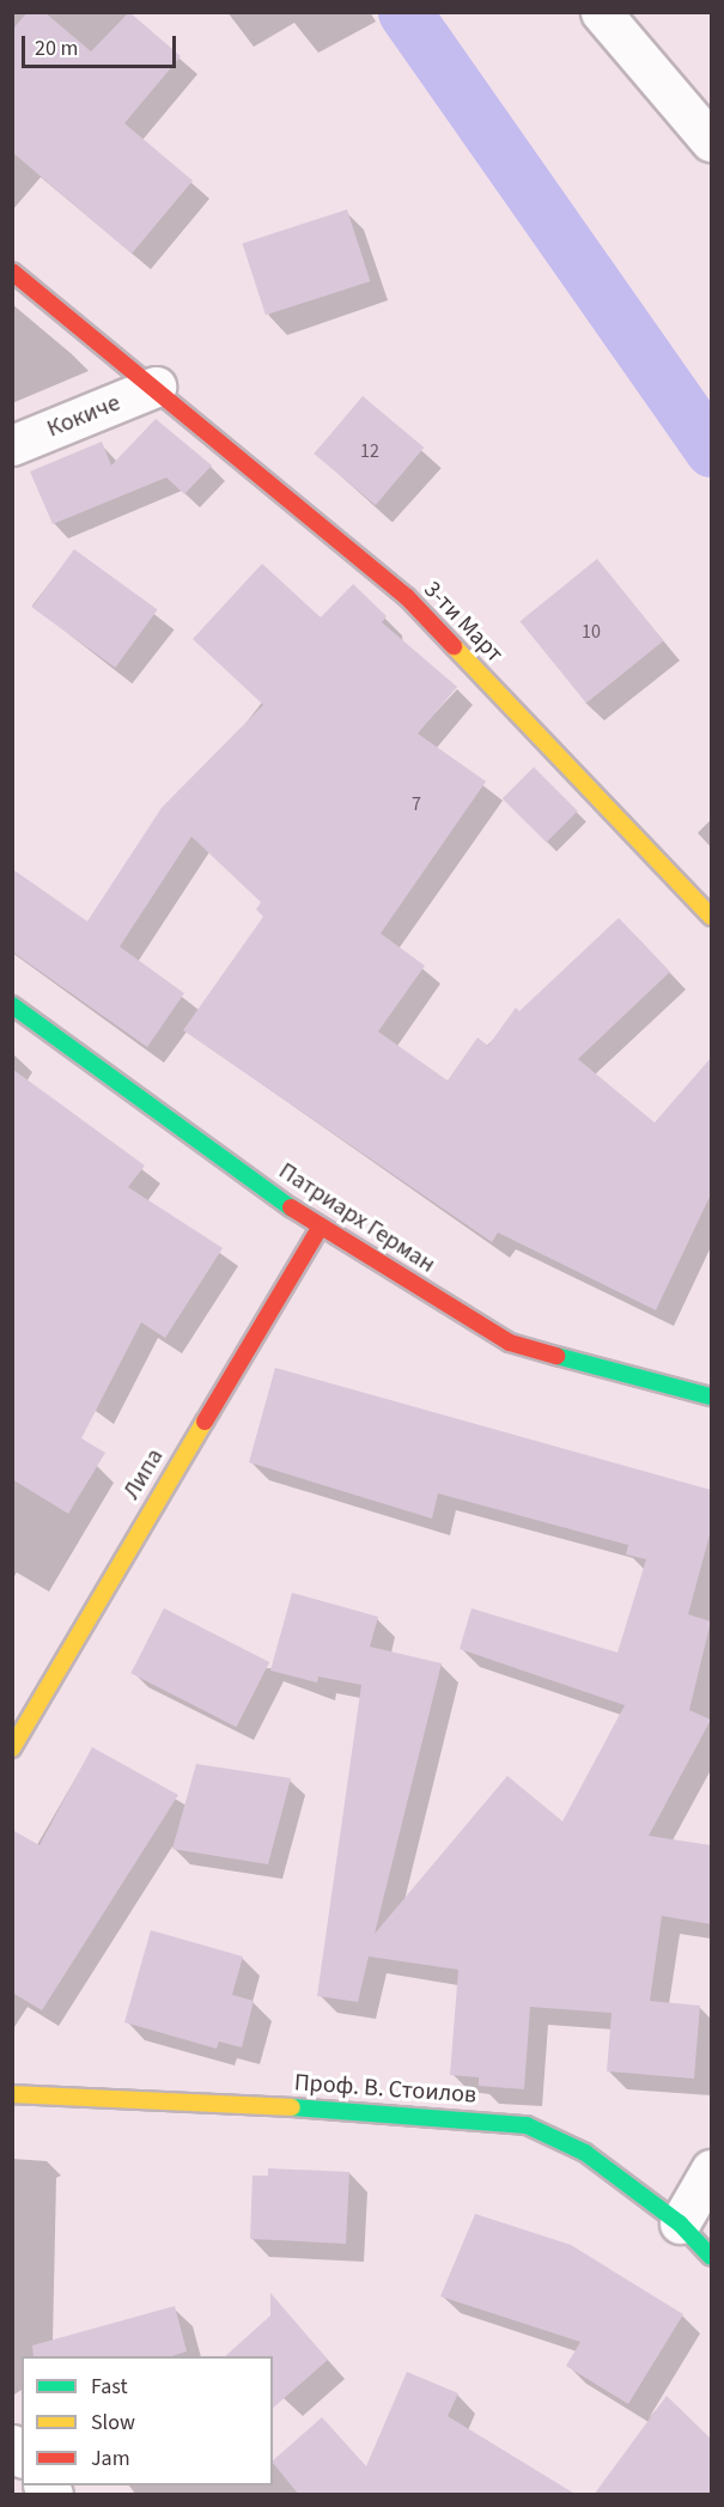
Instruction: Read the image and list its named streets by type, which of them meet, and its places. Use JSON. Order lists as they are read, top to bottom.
{
  "streets": {
    "street": [
      "Кокиче",
      "3-ти Март",
      "Патриарх Герман",
      "Липа",
      "Проф. В. Стоилов"
    ]
  },
  "crossings": [
    ["Кокиче", "3-ти Март"],
    ["Патриарх Герман", "Липа"]
  ],
  "house_numbers": ["12", "10", "7"],
  "legend": ["Fast", "Slow", "Jam"],
  "scale_bar": "20 m"
}
